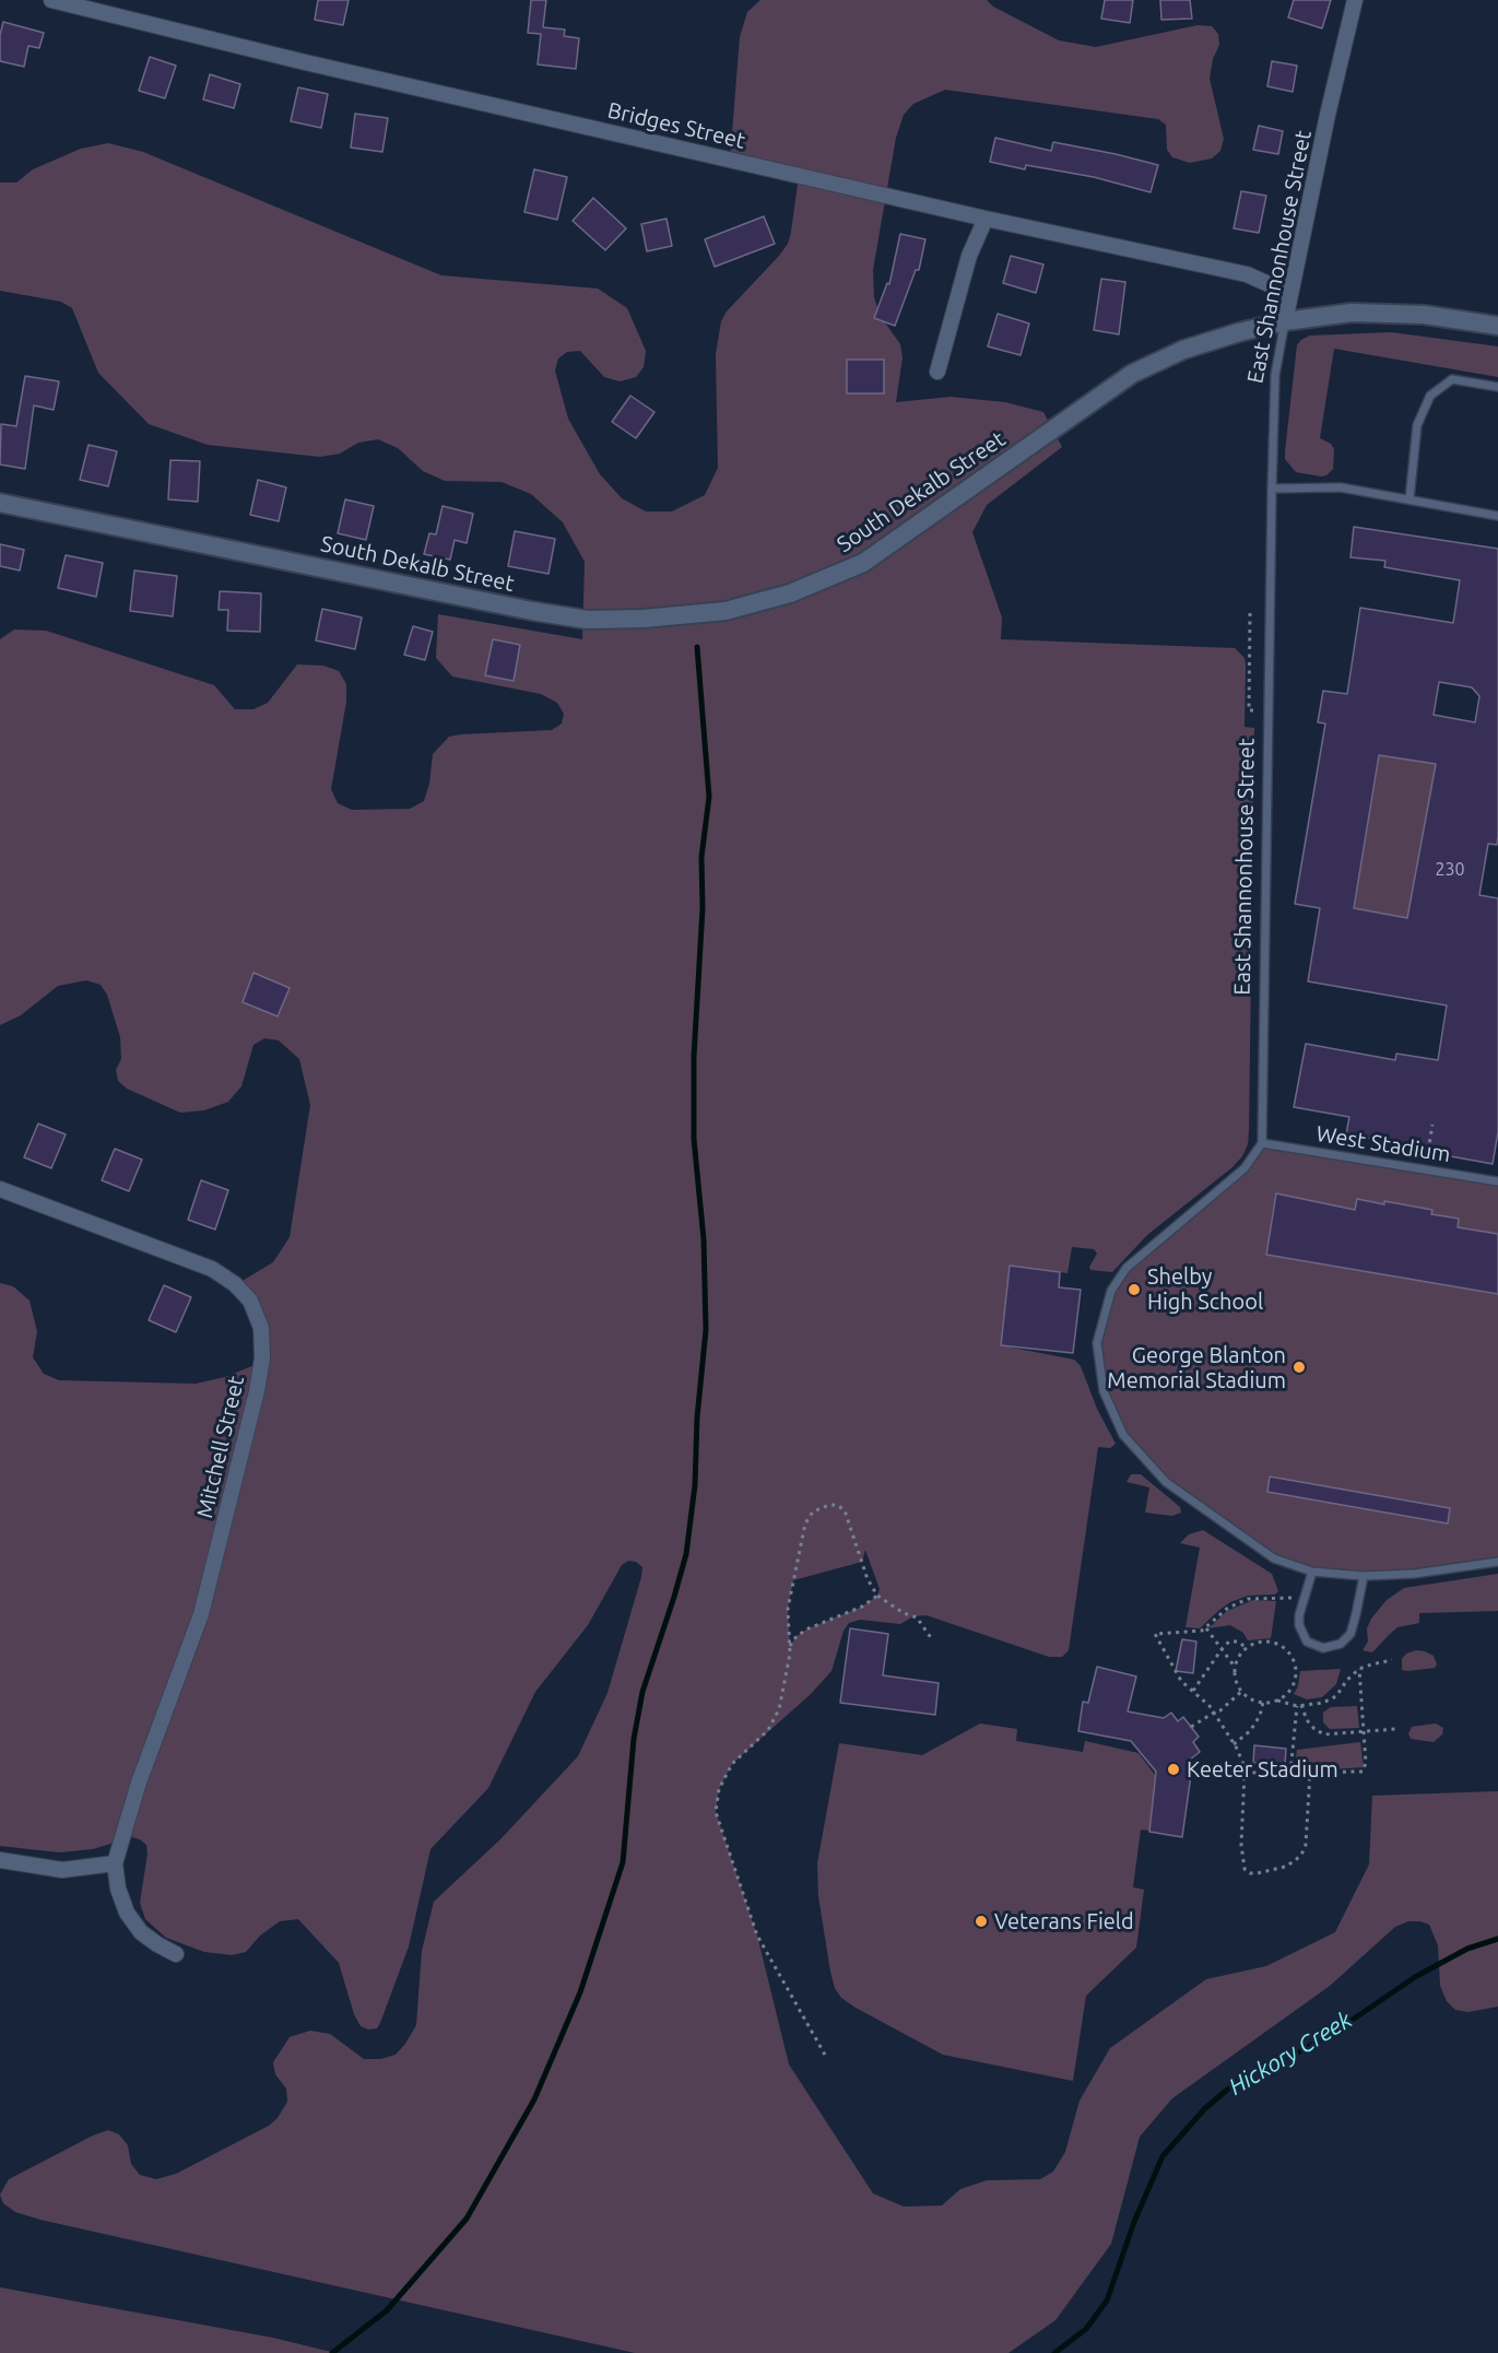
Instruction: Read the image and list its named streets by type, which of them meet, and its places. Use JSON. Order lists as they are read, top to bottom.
{
  "streets": {
    "main road": ["South Dekalb Street"],
    "street": ["Bridges Street", "East Shannonhouse Street", "Mitchell Street"],
    "lane": ["West Stadium"]
  },
  "crossings": [
    ["Bridges Street", "East Shannonhouse Street"],
    ["East Shannonhouse Street", "South Dekalb Street"],
    ["East Shannonhouse Street", "West Stadium"]
  ],
  "water": ["Hickory Creek"],
  "places": [
    "Shelby High School",
    "George Blanton Memorial Stadium",
    "Keeter Stadium",
    "Veterans Field"
  ],
  "house_numbers": ["230"]
}
